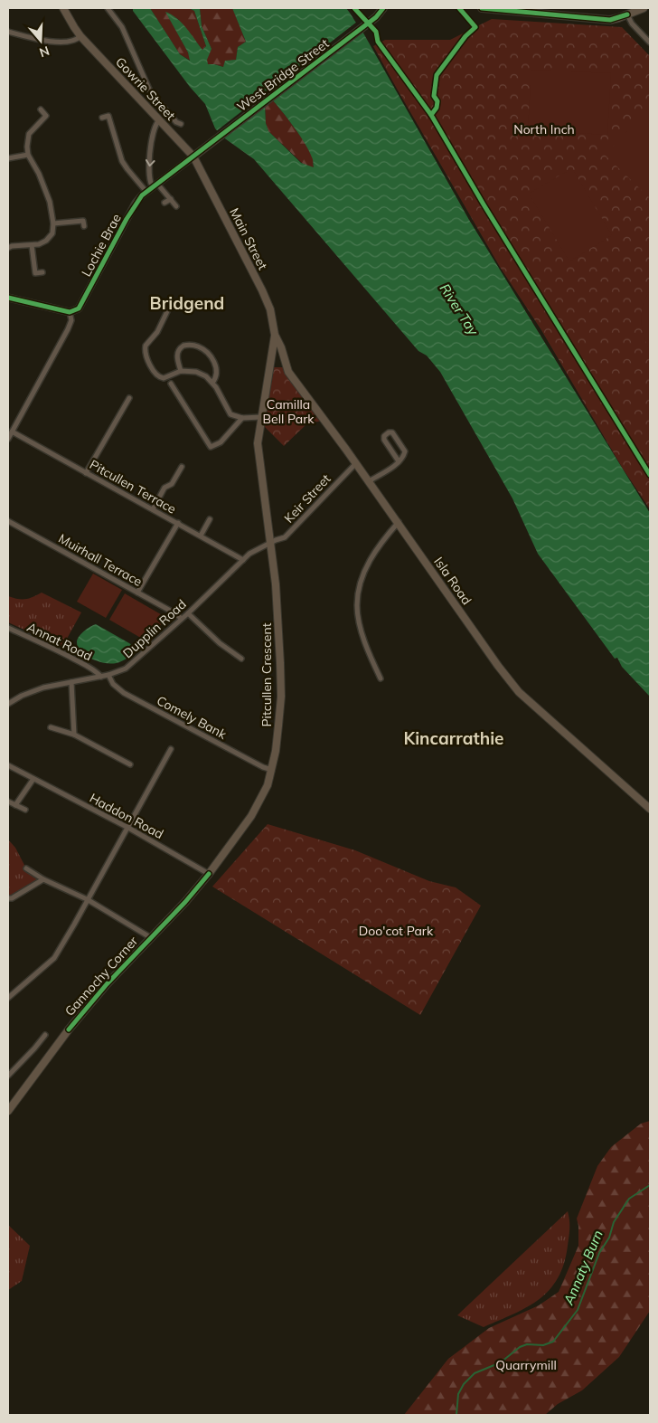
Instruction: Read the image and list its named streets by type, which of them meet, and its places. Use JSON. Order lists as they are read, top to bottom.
{
  "streets": {
    "main road": [
      "West Bridge Street",
      "Gowrie Street",
      "Main Street",
      "Isla Road",
      "Pitcullen Crescent",
      "Gannochy Corner"
    ],
    "street": [
      "Lochie Brae",
      "Pitcullen Terrace",
      "Keir Street",
      "Muirhall Terrace",
      "Dupplin Road",
      "Annat Road",
      "Comely Bank",
      "Haddon Road"
    ]
  },
  "crossings": [
    ["West Bridge Street", "Gowrie Street"],
    ["West Bridge Street", "Main Street"],
    ["West Bridge Street", "Lochie Brae"],
    ["Gowrie Street", "Main Street"],
    ["Gowrie Street", "Lochie Brae"],
    ["Main Street", "Lochie Brae"],
    ["Main Street", "Isla Road"],
    ["Main Street", "Pitcullen Crescent"],
    ["Pitcullen Terrace", "Dupplin Road"],
    ["Keir Street", "Isla Road"],
    ["Keir Street", "Dupplin Road"],
    ["Keir Street", "Pitcullen Crescent"],
    ["Muirhall Terrace", "Dupplin Road"],
    ["Isla Road", "Pitcullen Crescent"],
    ["Dupplin Road", "Annat Road"],
    ["Dupplin Road", "Pitcullen Crescent"],
    ["Dupplin Road", "Comely Bank"],
    ["Pitcullen Crescent", "Comely Bank"],
    ["Pitcullen Crescent", "Haddon Road"],
    ["Pitcullen Crescent", "Gannochy Corner"],
    ["Haddon Road", "Gannochy Corner"]
  ],
  "districts": ["Bridgend", "Kincarrathie"],
  "water": ["River Tay", "Annaty Burn"],
  "parks": [
    "North Inch",
    "Camilla Bell Park",
    "Doo'cot Park",
    "Quarrymill"
  ],
  "north": "bottom"
}
